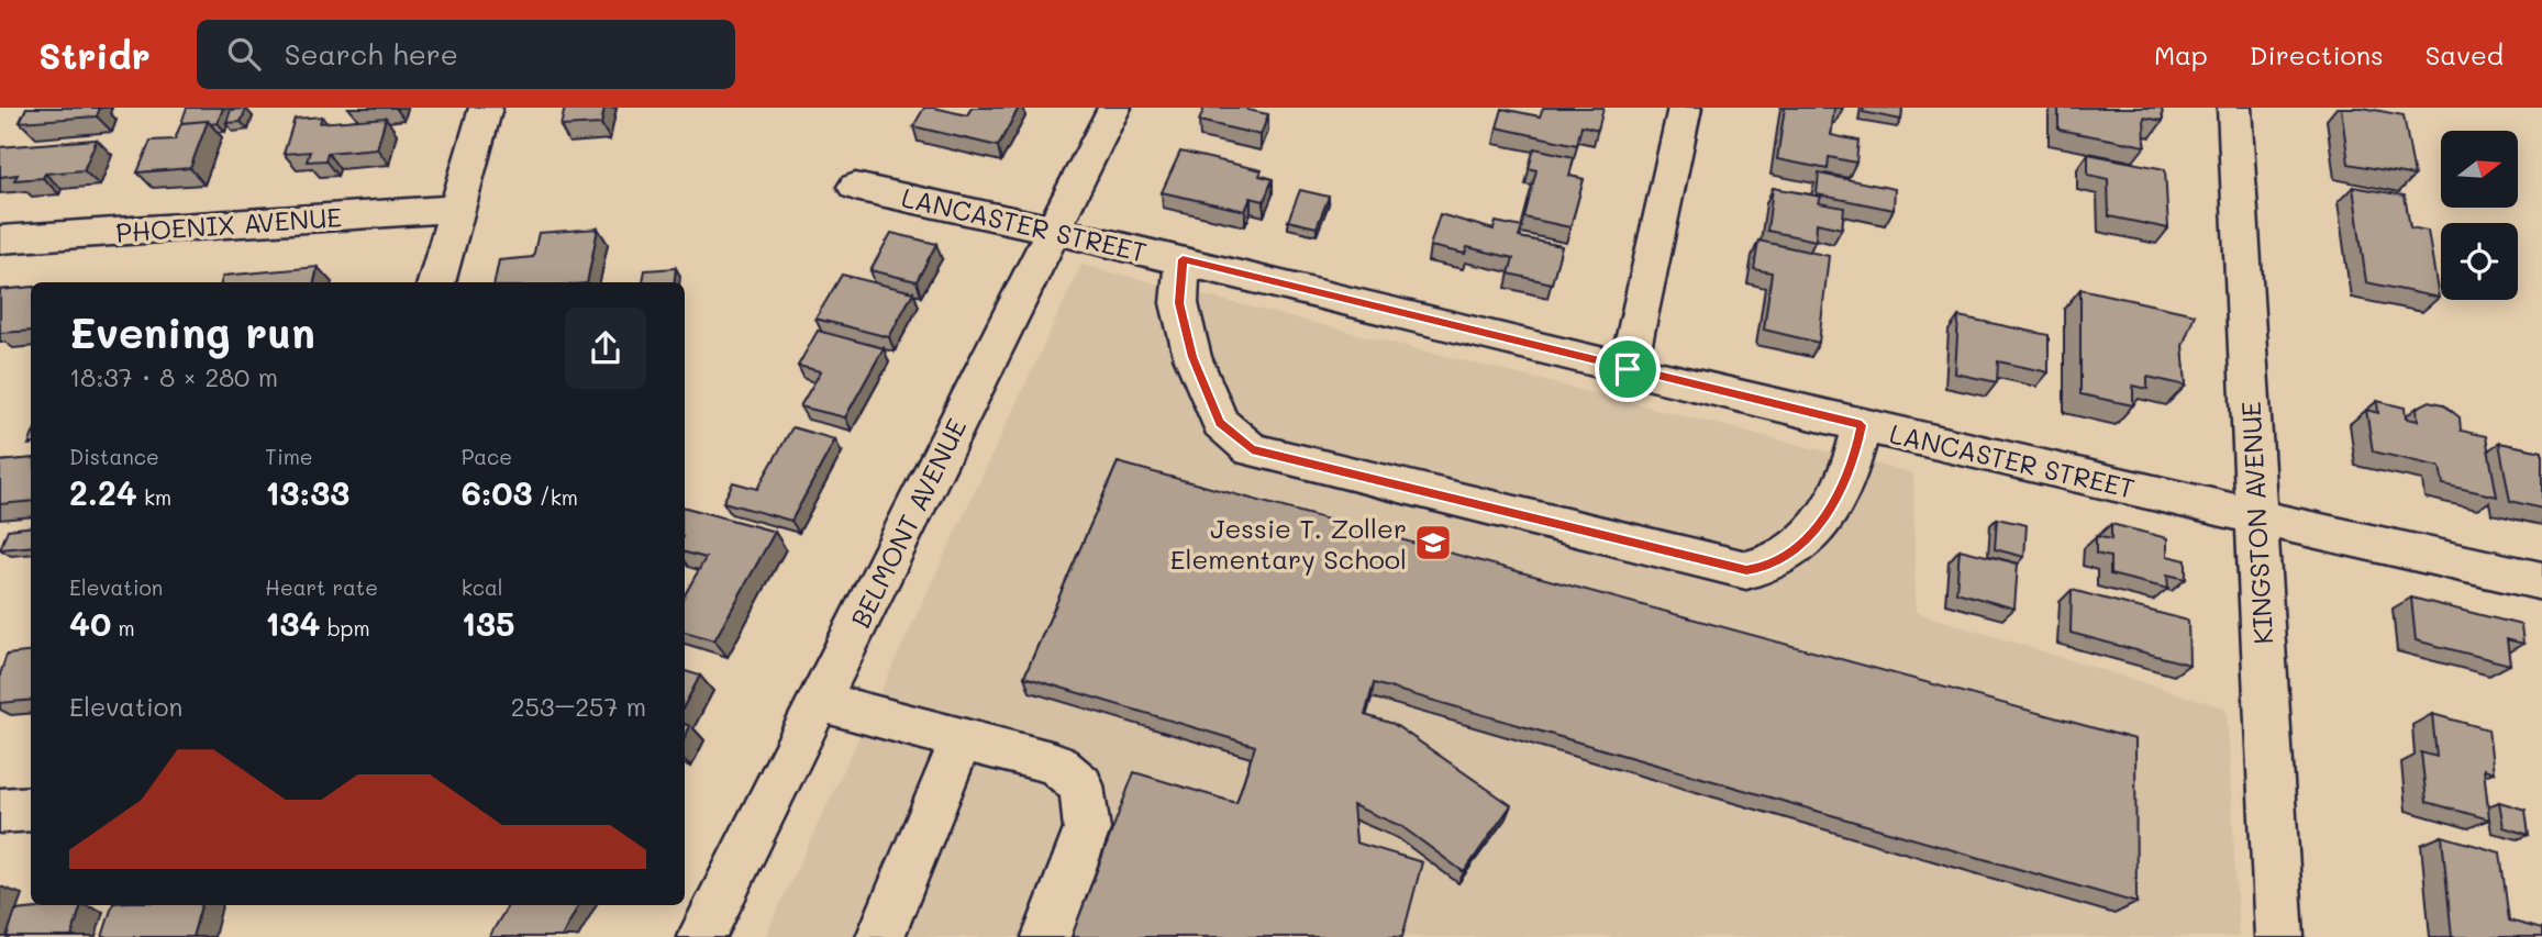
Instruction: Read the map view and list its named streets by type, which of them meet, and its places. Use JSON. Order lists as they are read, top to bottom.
{
  "streets": {
    "street": [
      "PHOENIX AVENUE",
      "LANCASTER STREET",
      "BELMONT AVENUE",
      "KINGSTON AVENUE"
    ]
  },
  "crossings": [
    ["LANCASTER STREET", "BELMONT AVENUE"],
    ["LANCASTER STREET", "KINGSTON AVENUE"]
  ],
  "places": {
    "school or university": ["Jessie T. Zoller Elementary School"]
  },
  "north": "right",
  "page": {
    "header": "Stridr",
    "search": "Search here",
    "nav": ["Map", "Directions", "Saved"],
    "heading": ["Evening run", "18:37 · 8 × 280 m"],
    "stats": [
      ["Distance", "2.24 km"],
      ["Time", "13:33"],
      ["Pace", "6:03 /km"],
      ["Elevation", "40 m"],
      ["Heart rate", "134 bpm"],
      ["kcal", "135"]
    ],
    "chart": ["Elevation", "253–257 m"]
  }
}
